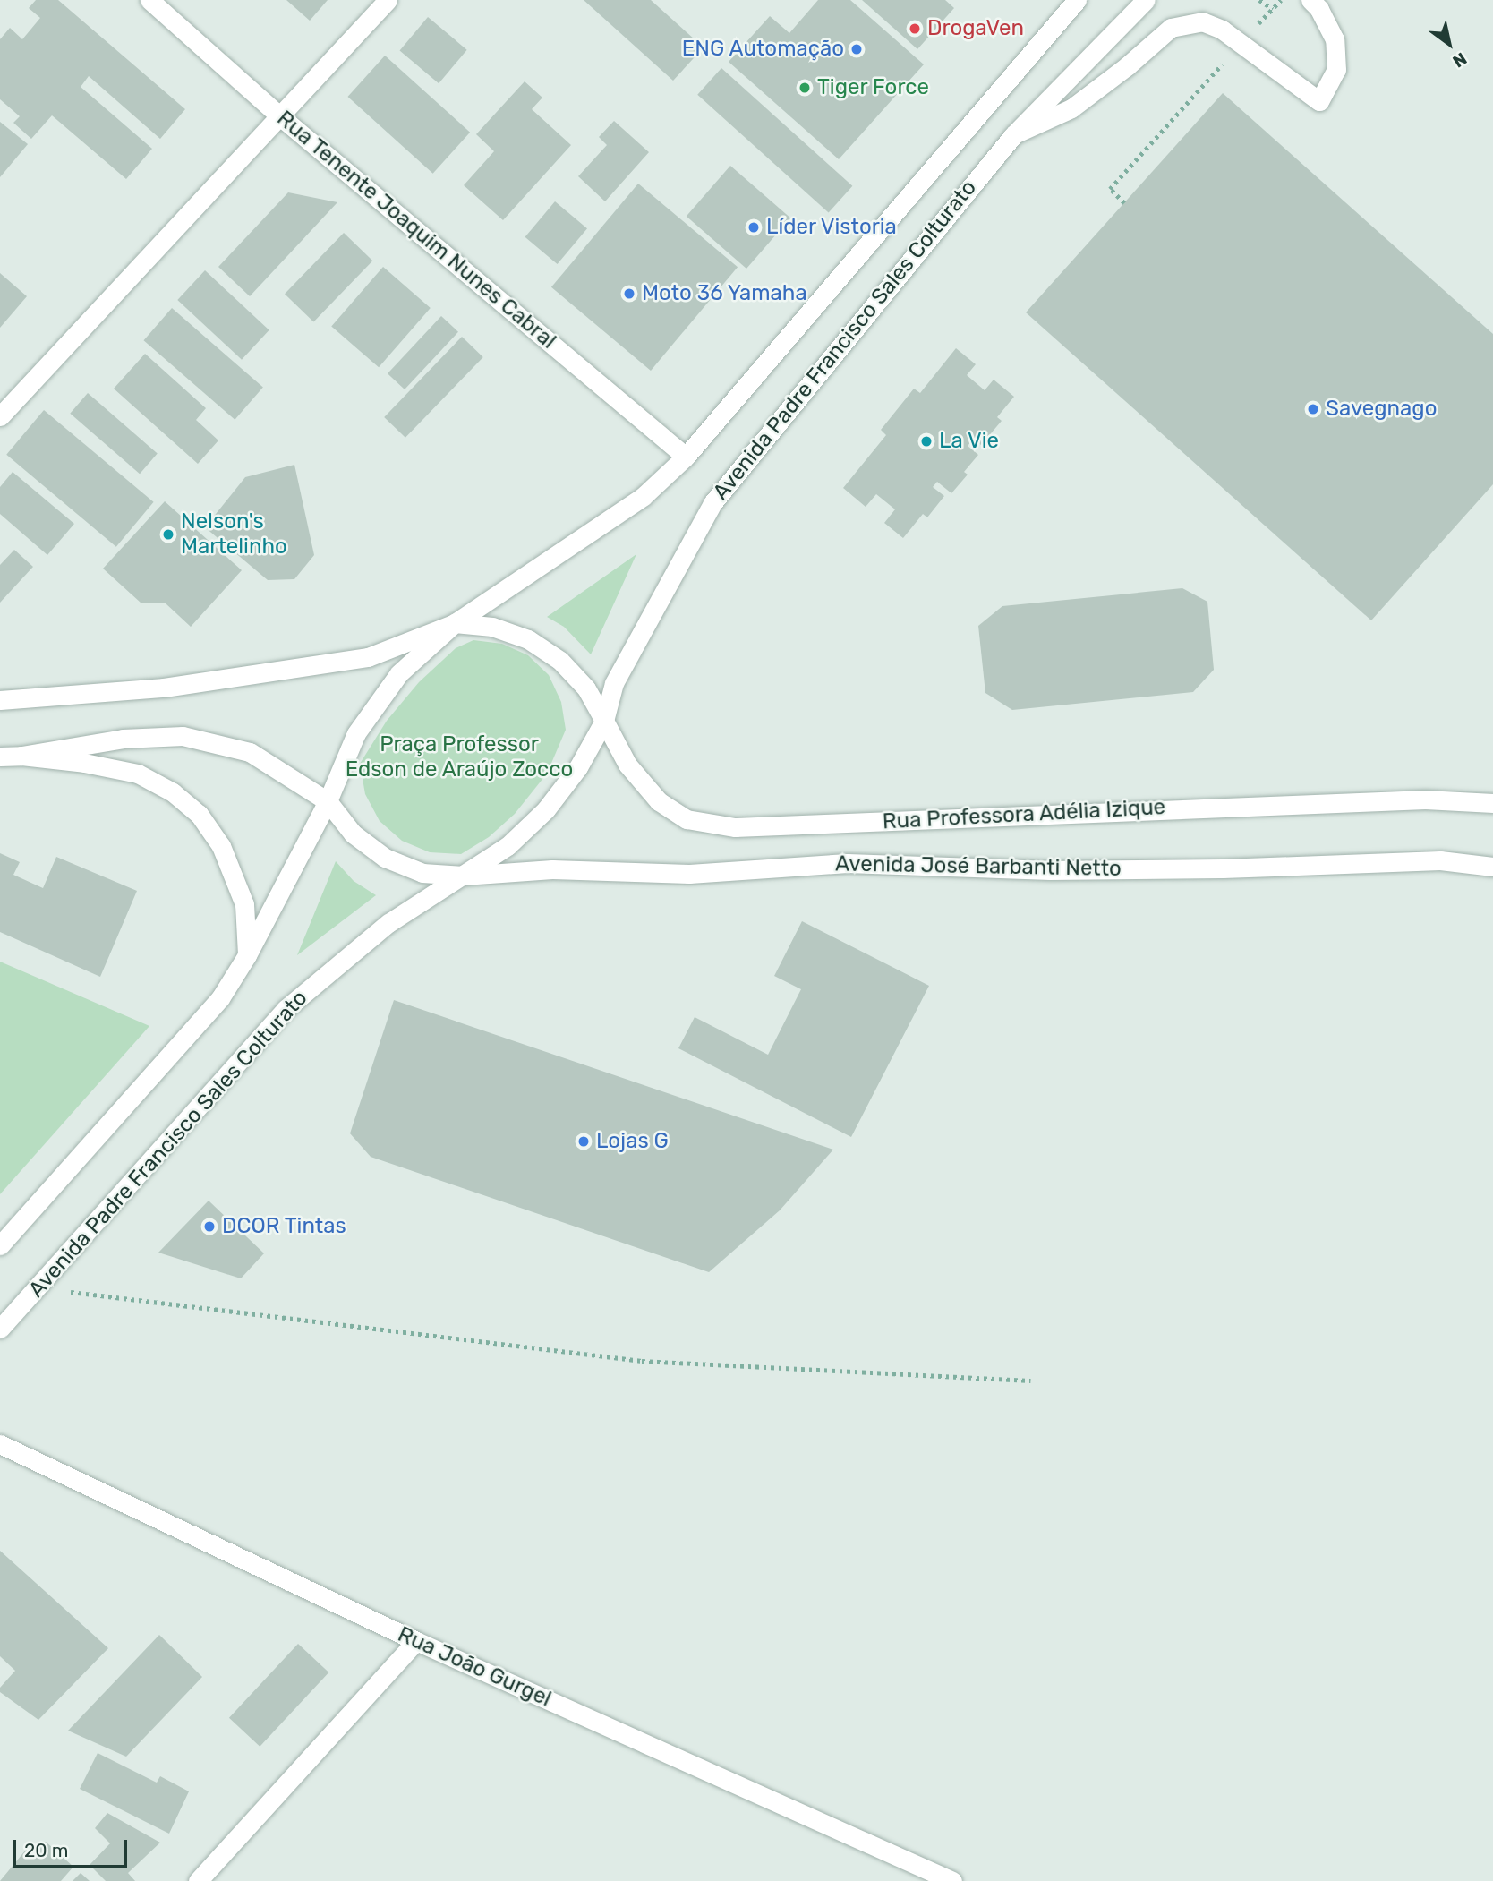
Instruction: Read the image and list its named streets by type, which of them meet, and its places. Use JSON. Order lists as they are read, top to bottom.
{
  "streets": {
    "street": [
      "Rua Tenente Joaquim Nunes Cabral",
      "Avenida Padre Francisco Sales Colturato",
      "Rua Professora Adélia Izique",
      "Avenida José Barbanti Netto",
      "Rua João Gurgel"
    ]
  },
  "crossings": [
    ["Rua Tenente Joaquim Nunes Cabral", "Avenida Padre Francisco Sales Colturato"],
    ["Avenida Padre Francisco Sales Colturato", "Rua Professora Adélia Izique"],
    ["Avenida Padre Francisco Sales Colturato", "Avenida José Barbanti Netto"]
  ],
  "parks": ["Praça Professor Edson de Araújo Zocco"],
  "places": [
    "DrogaVen",
    "ENG Automação",
    "Tiger Force",
    "Líder Vistoria",
    "Moto 36 Yamaha",
    "Savegnago",
    "La Vie",
    "Nelson's Martelinho",
    "Lojas G",
    "DCOR Tintas"
  ],
  "scale_bar": "20 m",
  "north": "bottom right"
}
